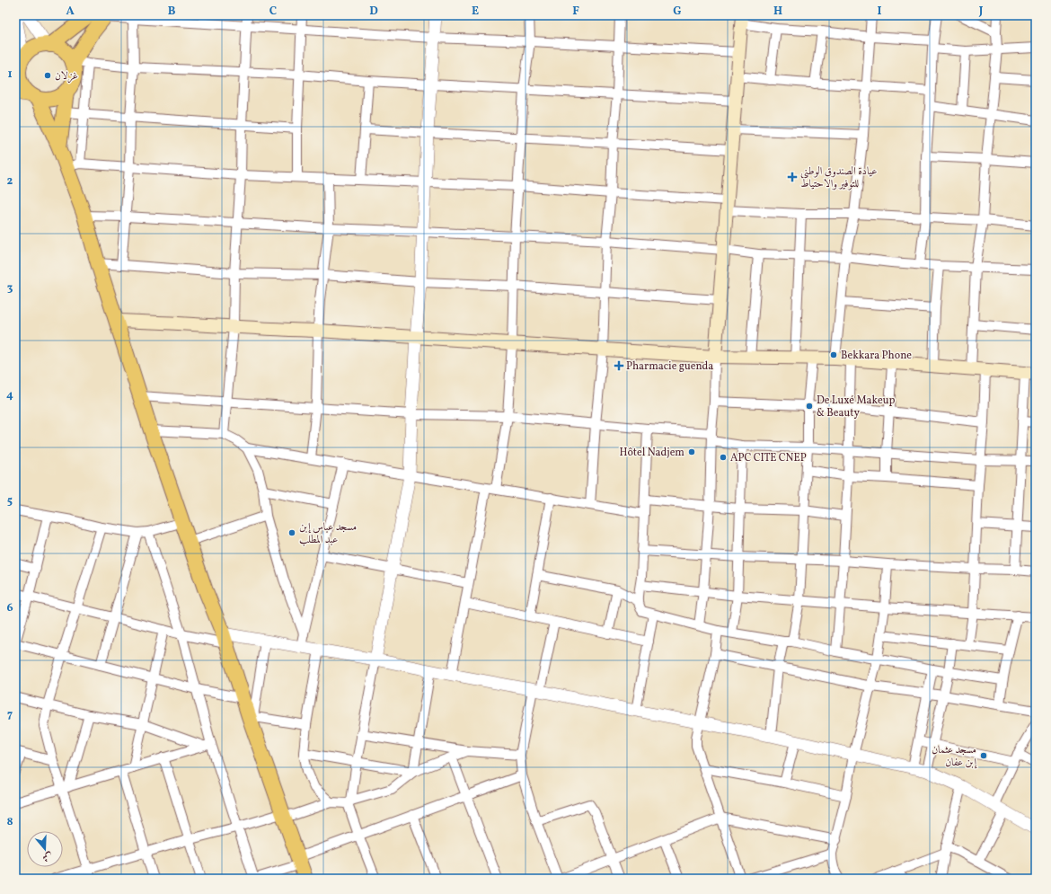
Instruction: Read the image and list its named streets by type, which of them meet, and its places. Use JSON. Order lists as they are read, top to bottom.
{
  "places": {
    "other": [
      "غزلان",
      "Bekkara Phone",
      "De Luxé Makeup & Beauty",
      "Hôtel Nadjem",
      "APC CITE CNEP",
      "مسجد عباس إبن عبد المطلب",
      "مسجد عثمان إبن عفان"
    ],
    "health": ["عيادة الصندوق الوطني للتوفير والاحتياط", "Pharmacie guenda"]
  },
  "north": "bottom",
  "grid": {
    "columns": [
      "A",
      "B",
      "C",
      "D",
      "E",
      "F",
      "G",
      "H",
      "I",
      "J"
    ],
    "rows": [
      "1",
      "2",
      "3",
      "4",
      "5",
      "6",
      "7",
      "8"
    ]
  }
}
